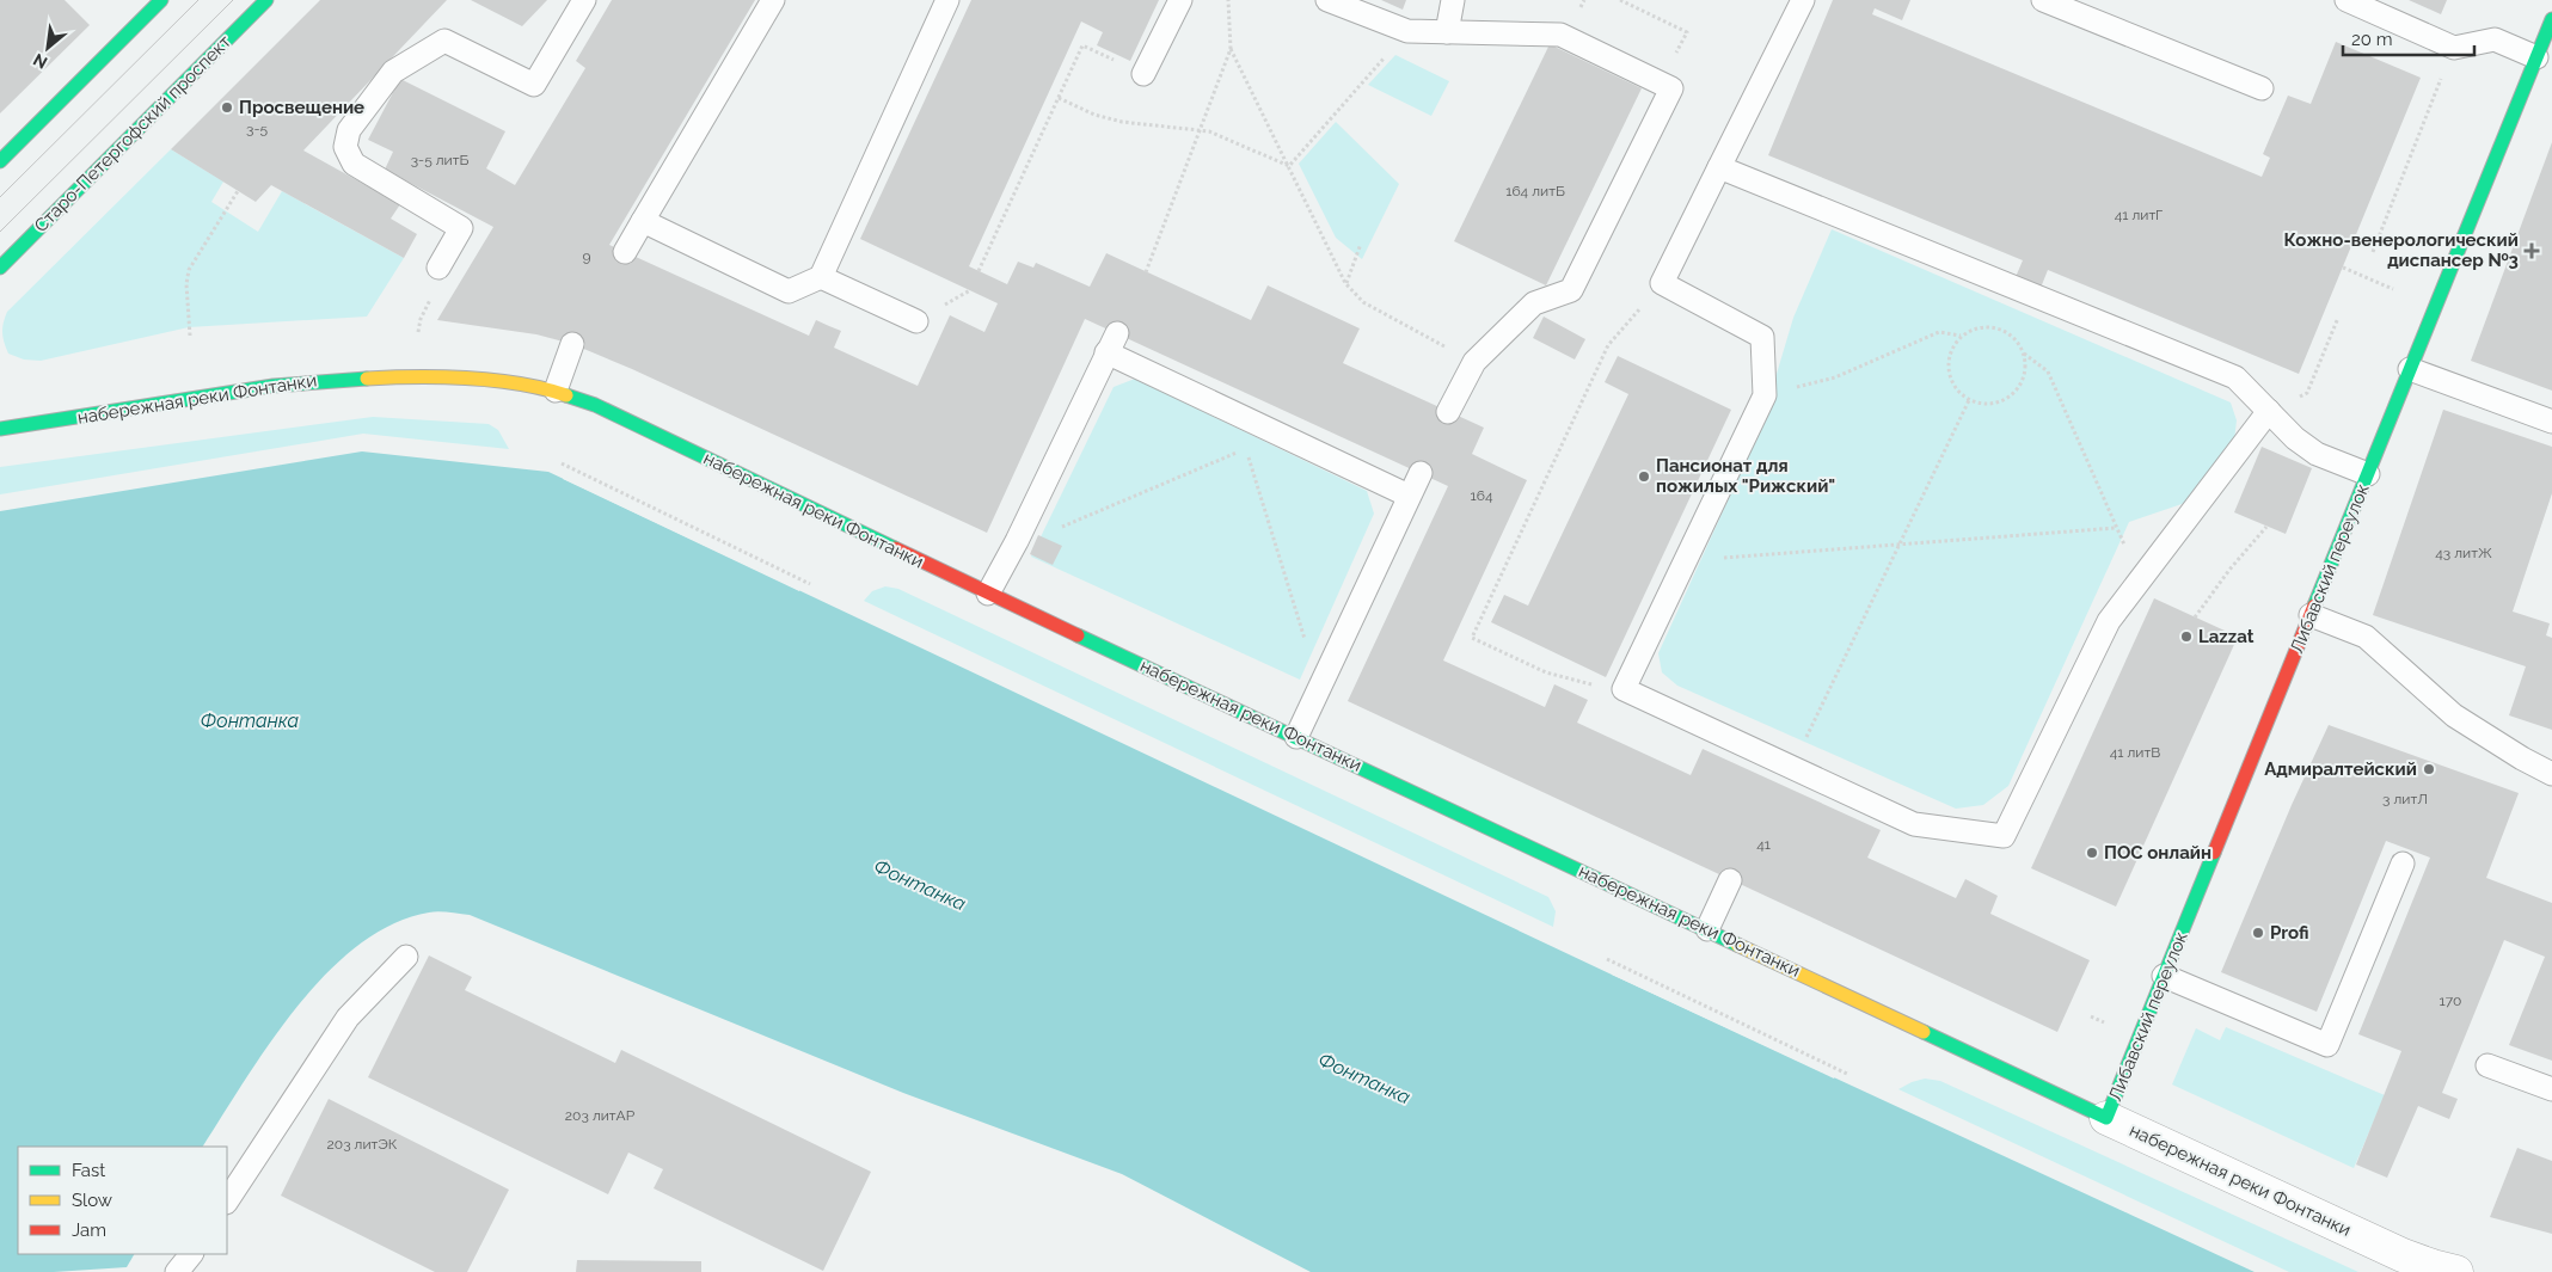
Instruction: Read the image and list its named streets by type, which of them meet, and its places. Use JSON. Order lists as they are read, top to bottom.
{
  "streets": {
    "street": ["Старо-Петергофский проспект", "набережная реки Фонтанки", "Либавский переулок"]
  },
  "crossings": [
    ["набережная реки Фонтанки", "Либавский переулок"]
  ],
  "water": ["Фонтанка"],
  "places": {
    "other": [
      "Просвещение",
      "Пансионат для пожилых \"Рижский\"",
      "Lazzat",
      "Адмиралтейский",
      "ПОС онлайн",
      "Profi"
    ],
    "health": ["Кожно-венерологический диспансер №3"]
  },
  "house_numbers": [
    "3-5",
    "3-5 литБ",
    "164 литБ",
    "41 литГ",
    "9",
    "164",
    "43 литЖ",
    "41 литВ",
    "3 литЛ",
    "41",
    "170",
    "203 литАР",
    "203 литЭК"
  ],
  "legend": ["Fast", "Slow", "Jam"],
  "scale_bar": "20 m",
  "north": "bottom left"
}
